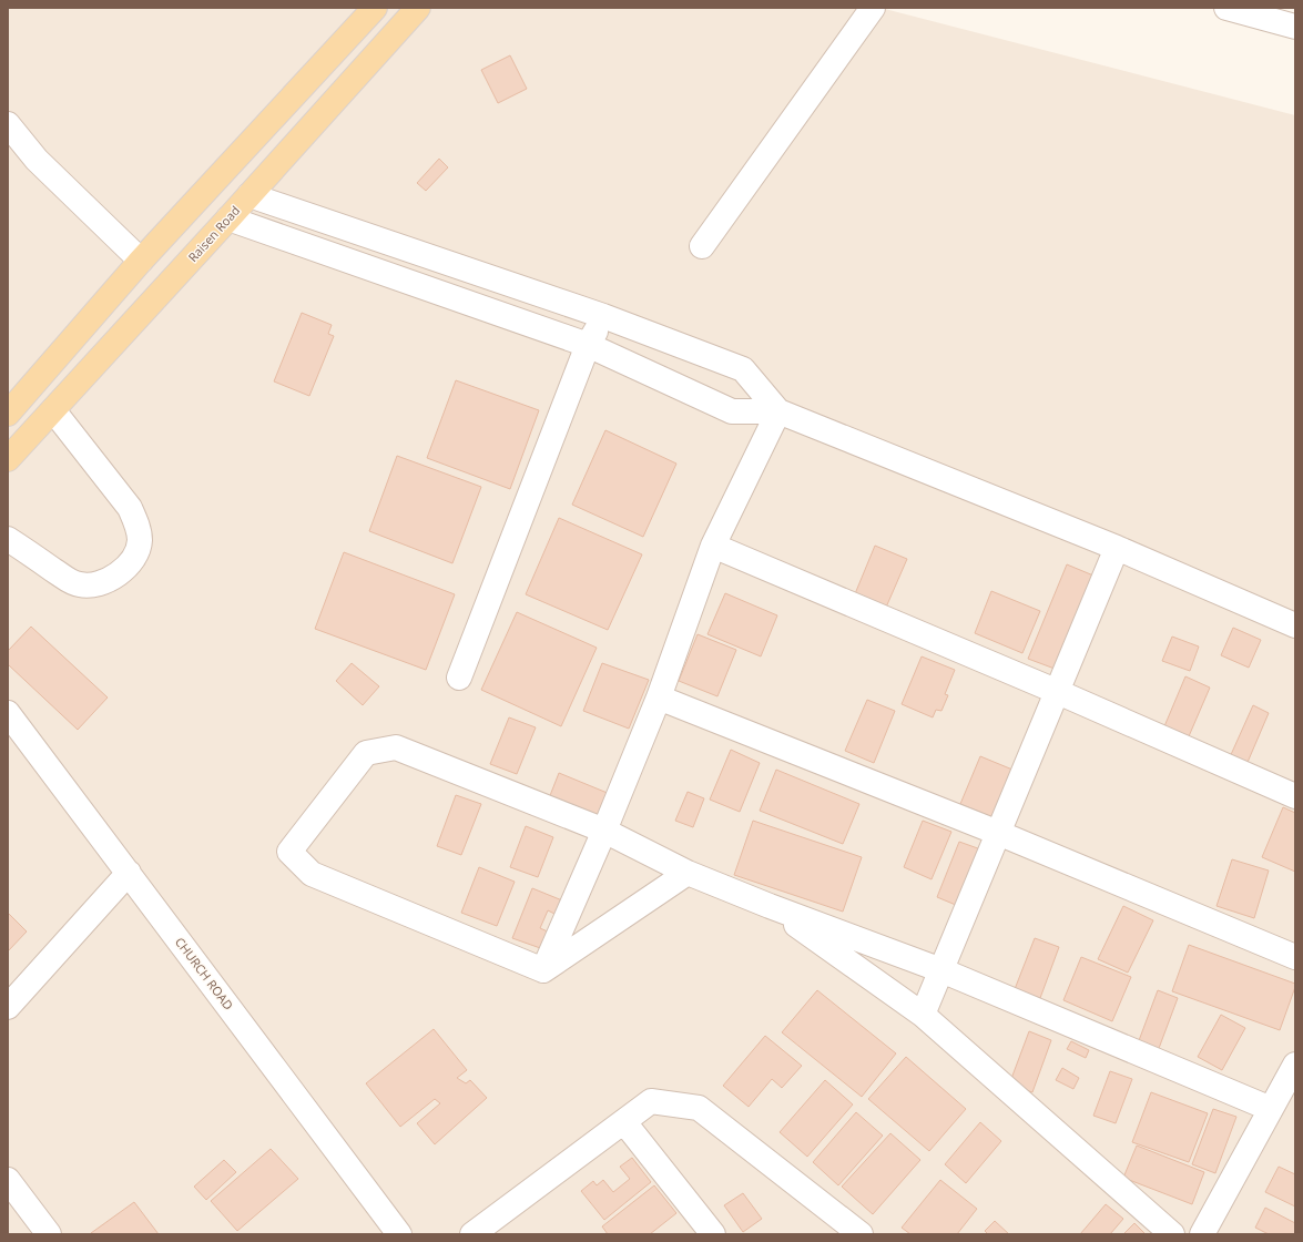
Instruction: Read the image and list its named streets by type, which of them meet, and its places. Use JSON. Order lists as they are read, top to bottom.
{
  "streets": {
    "main road": ["Raisen Road"],
    "street": ["CHURCH ROAD"]
  }
}
